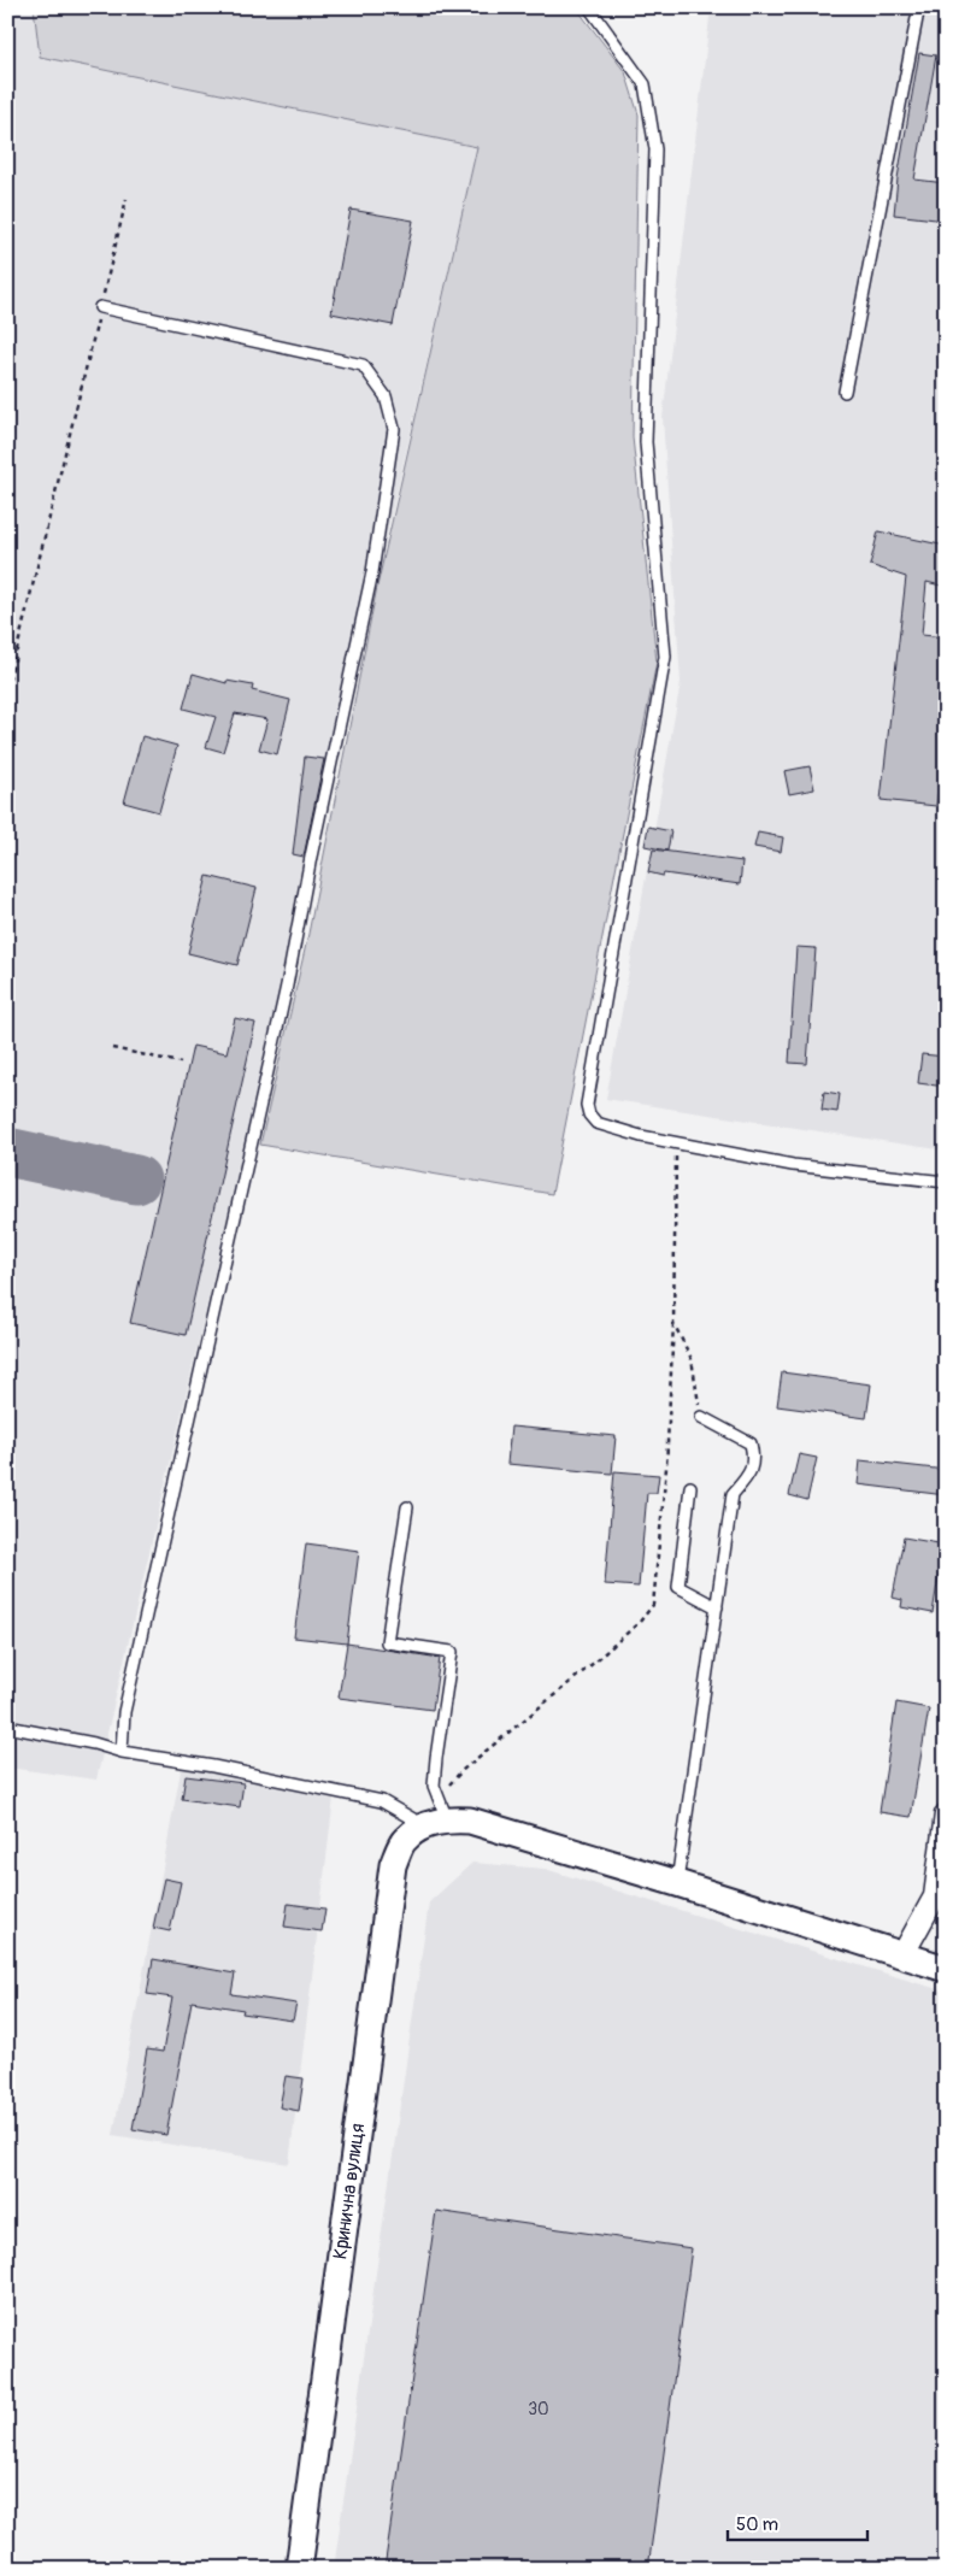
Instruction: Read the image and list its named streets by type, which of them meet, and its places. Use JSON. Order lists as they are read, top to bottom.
{
  "streets": {
    "street": ["Кринична вулиця"]
  },
  "house_numbers": ["30"],
  "scale_bar": "50 m"
}
